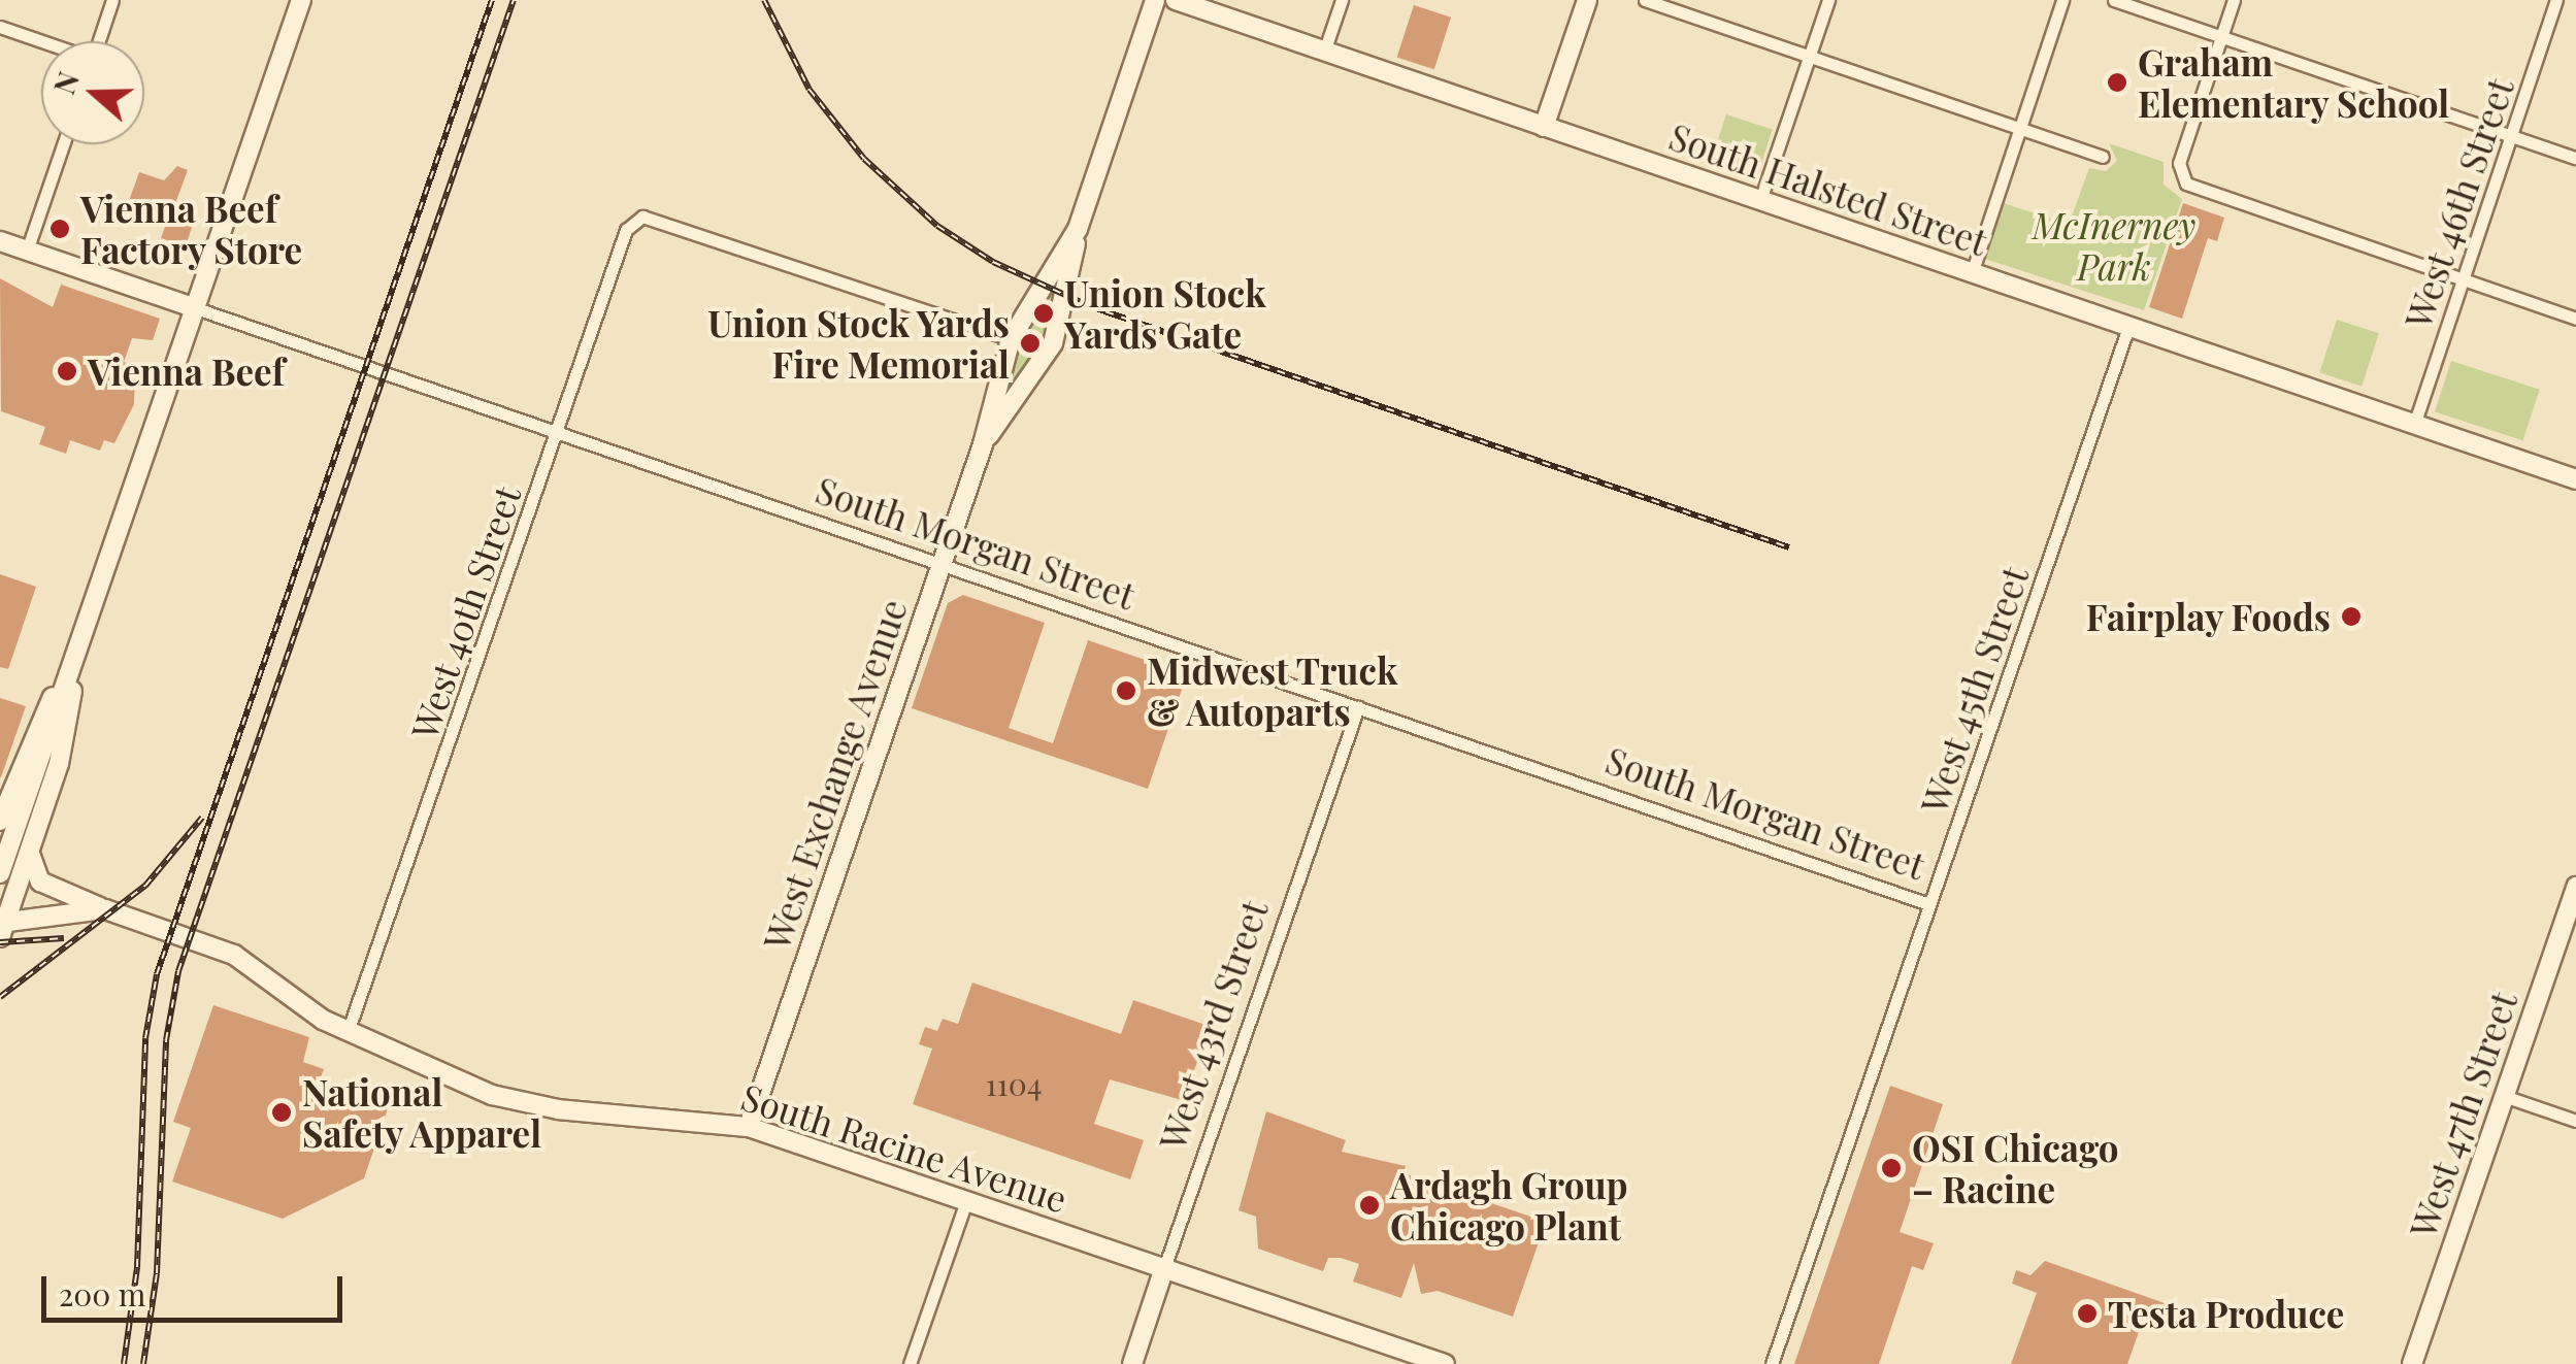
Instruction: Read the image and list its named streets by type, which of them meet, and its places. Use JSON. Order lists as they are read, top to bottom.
{
  "streets": {
    "street": [
      "South Halsted Street",
      "West 46th Street",
      "South Morgan Street",
      "West 40th Street",
      "West 45th Street",
      "West Exchange Avenue",
      "West 43rd Street",
      "West 47th Street",
      "South Racine Avenue"
    ]
  },
  "crossings": [
    ["South Halsted Street", "West 46th Street"],
    ["South Halsted Street", "West 45th Street"],
    ["South Morgan Street", "West 40th Street"],
    ["South Morgan Street", "West 45th Street"],
    ["South Morgan Street", "West Exchange Avenue"],
    ["South Morgan Street", "West 43rd Street"],
    ["West 40th Street", "West Exchange Avenue"],
    ["West 40th Street", "South Racine Avenue"],
    ["West Exchange Avenue", "South Racine Avenue"],
    ["West 43rd Street", "South Racine Avenue"]
  ],
  "parks": ["McInerney Park"],
  "places": [
    "Graham Elementary School",
    "Vienna Beef Factory Store",
    "Union Stock Yards Gate",
    "Union Stock Yards Fire Memorial",
    "Vienna Beef",
    "Fairplay Foods",
    "Midwest Truck & Autoparts",
    "National Safety Apparel",
    "OSI Chicago – Racine",
    "Ardagh Group Chicago Plant",
    "Testa Produce"
  ],
  "house_numbers": ["1104"],
  "scale_bar": "200 m",
  "north": "left"
}
